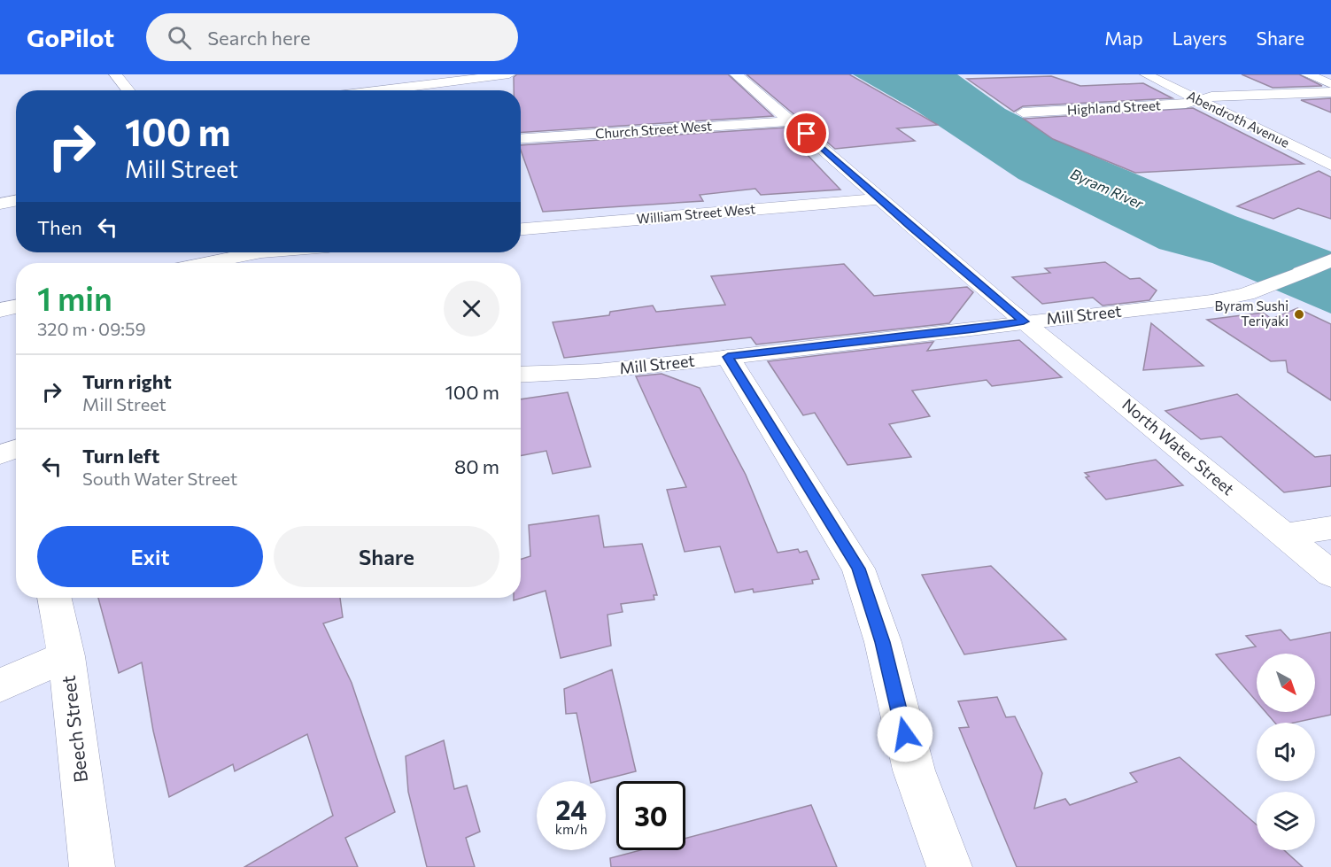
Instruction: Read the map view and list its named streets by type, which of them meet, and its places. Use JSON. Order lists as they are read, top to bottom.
{
  "streets": {
    "street": [
      "Highland Street",
      "Abendroth Avenue",
      "Church Street West",
      "William Street West",
      "Mill Street",
      "North Water Street",
      "Beech Street"
    ]
  },
  "crossings": [
    ["Highland Street", "Abendroth Avenue"],
    ["Church Street West", "North Water Street"],
    ["William Street West", "North Water Street"],
    ["Mill Street", "North Water Street"]
  ],
  "water": ["Byram River"],
  "places": ["Byram Sushi Teriyaki"],
  "north": "bottom right",
  "page": {
    "header": "GoPilot",
    "search": "Search here",
    "nav": ["Map", "Layers", "Share"],
    "turn": ["100 m", "Mill Street"],
    "then": "Then",
    "heading": ["1 min", "320 m · 09:59"],
    "list": [
      {
        "name": "Turn right",
        "note": "Mill Street",
        "value": "100 m"
      },
      {
        "name": "Turn left",
        "note": "South Water Street",
        "value": "80 m"
      }
    ],
    "buttons": ["Exit", "Share"],
    "speed": "24 km/h",
    "limit": "30"
  }
}
